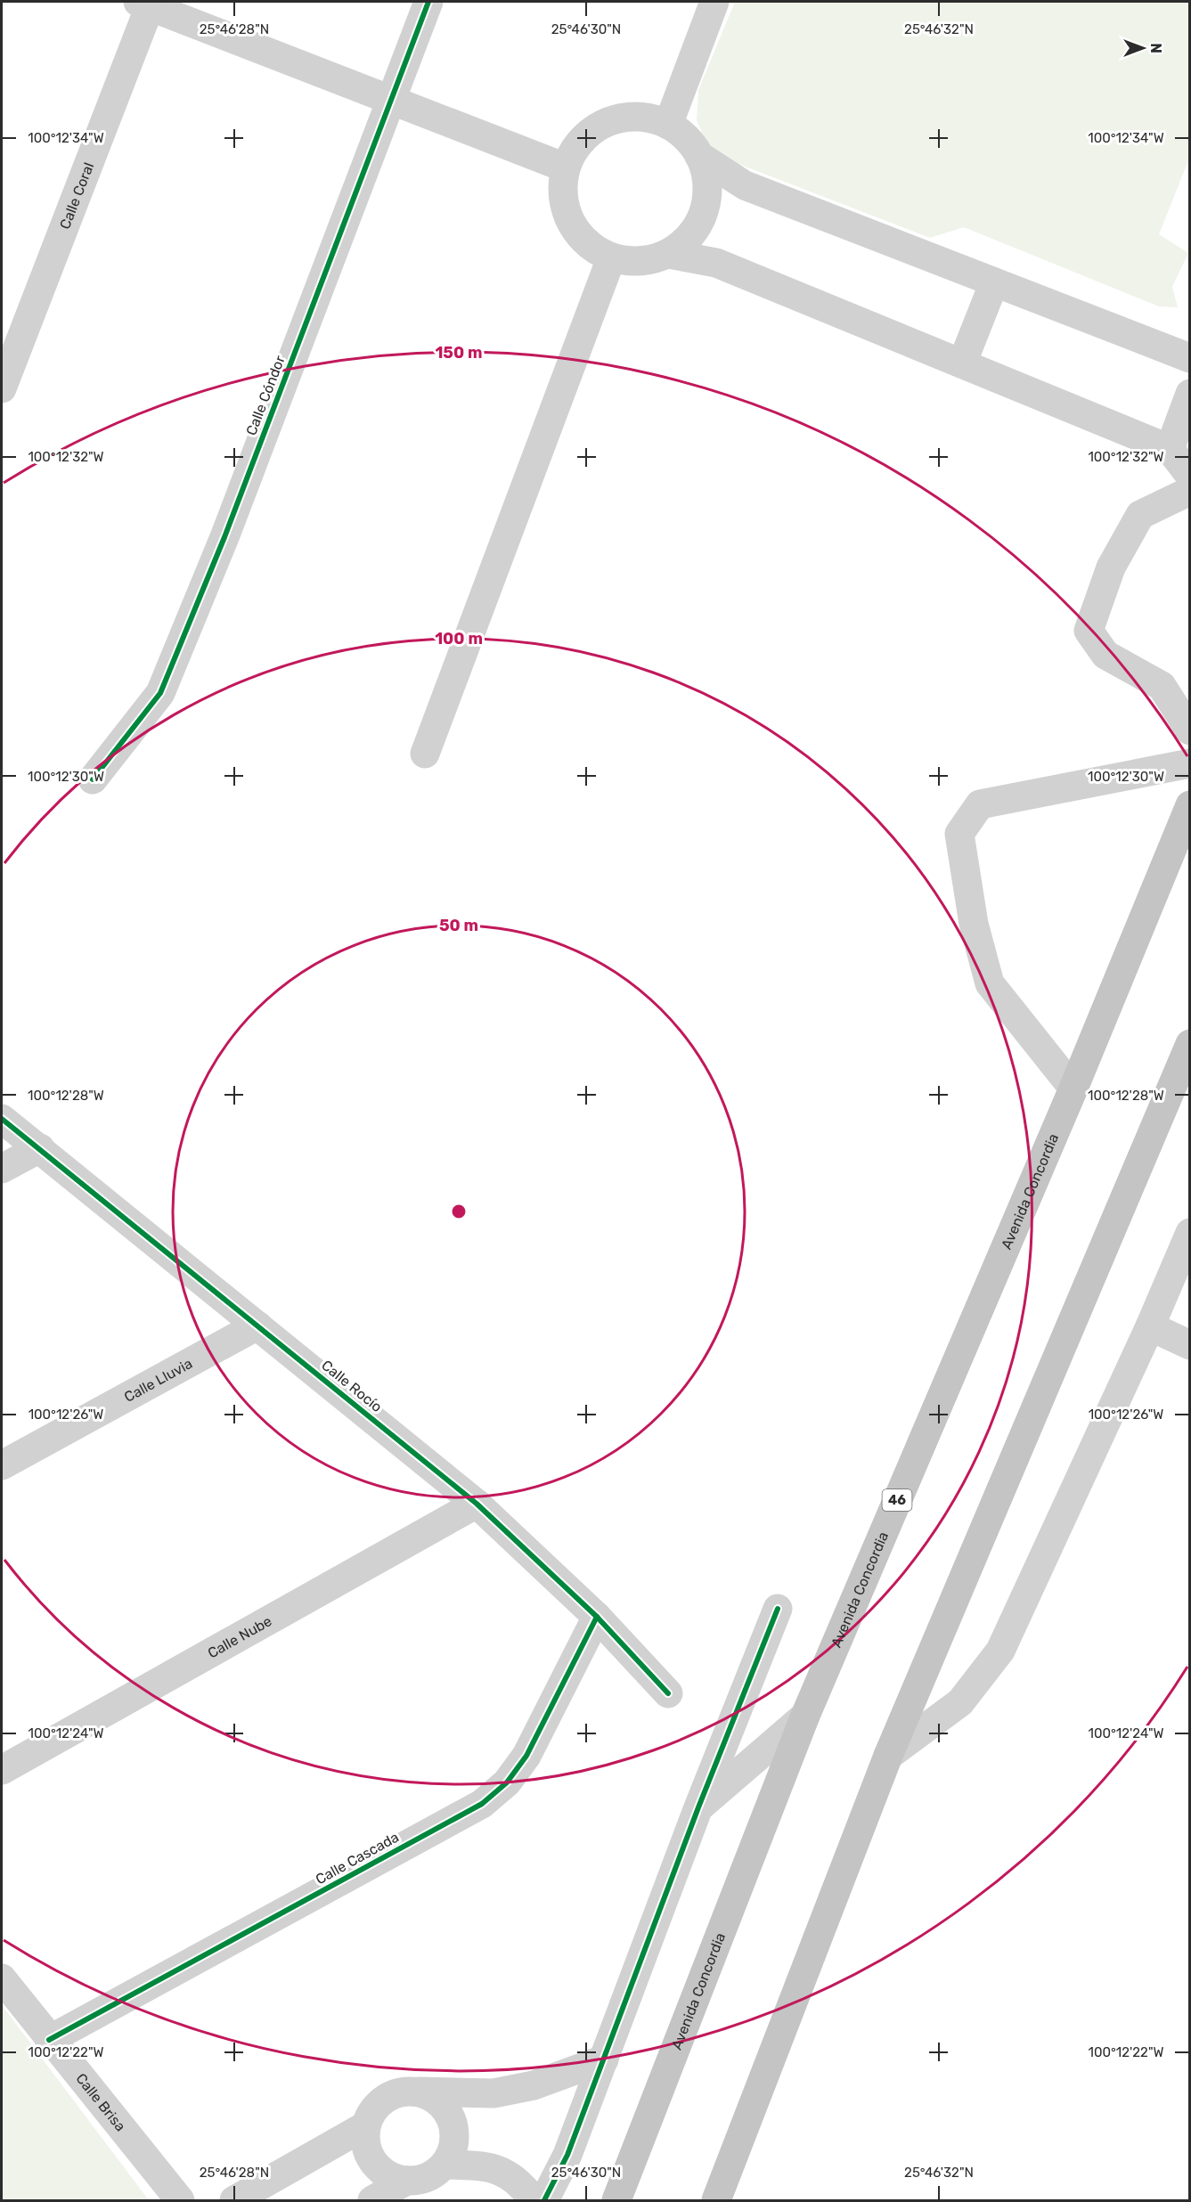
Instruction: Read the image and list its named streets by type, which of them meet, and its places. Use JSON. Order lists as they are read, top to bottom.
{
  "streets": {
    "main road": ["Avenida Concordia", "46"],
    "street": [
      "Calle Coral",
      "Calle Cóndor",
      "Calle Lluvia",
      "Calle Rocío",
      "Calle Nube",
      "Calle Cascada",
      "Calle Brisa"
    ]
  },
  "crossings": [
    ["Calle Lluvia", "Calle Rocío"],
    ["Calle Rocío", "Calle Nube"],
    ["Calle Rocío", "Calle Cascada"],
    ["Calle Cascada", "Calle Brisa"]
  ],
  "north": "right",
  "coordinates": [
    "25°46'28\"N",
    "25°46'30\"N",
    "25°46'32\"N",
    "100°12'34\"W",
    "100°12'32\"W",
    "100°12'30\"W",
    "100°12'28\"W",
    "100°12'26\"W",
    "100°12'24\"W",
    "100°12'22\"W"
  ],
  "rings": ["150 m", "100 m", "50 m"]
}
